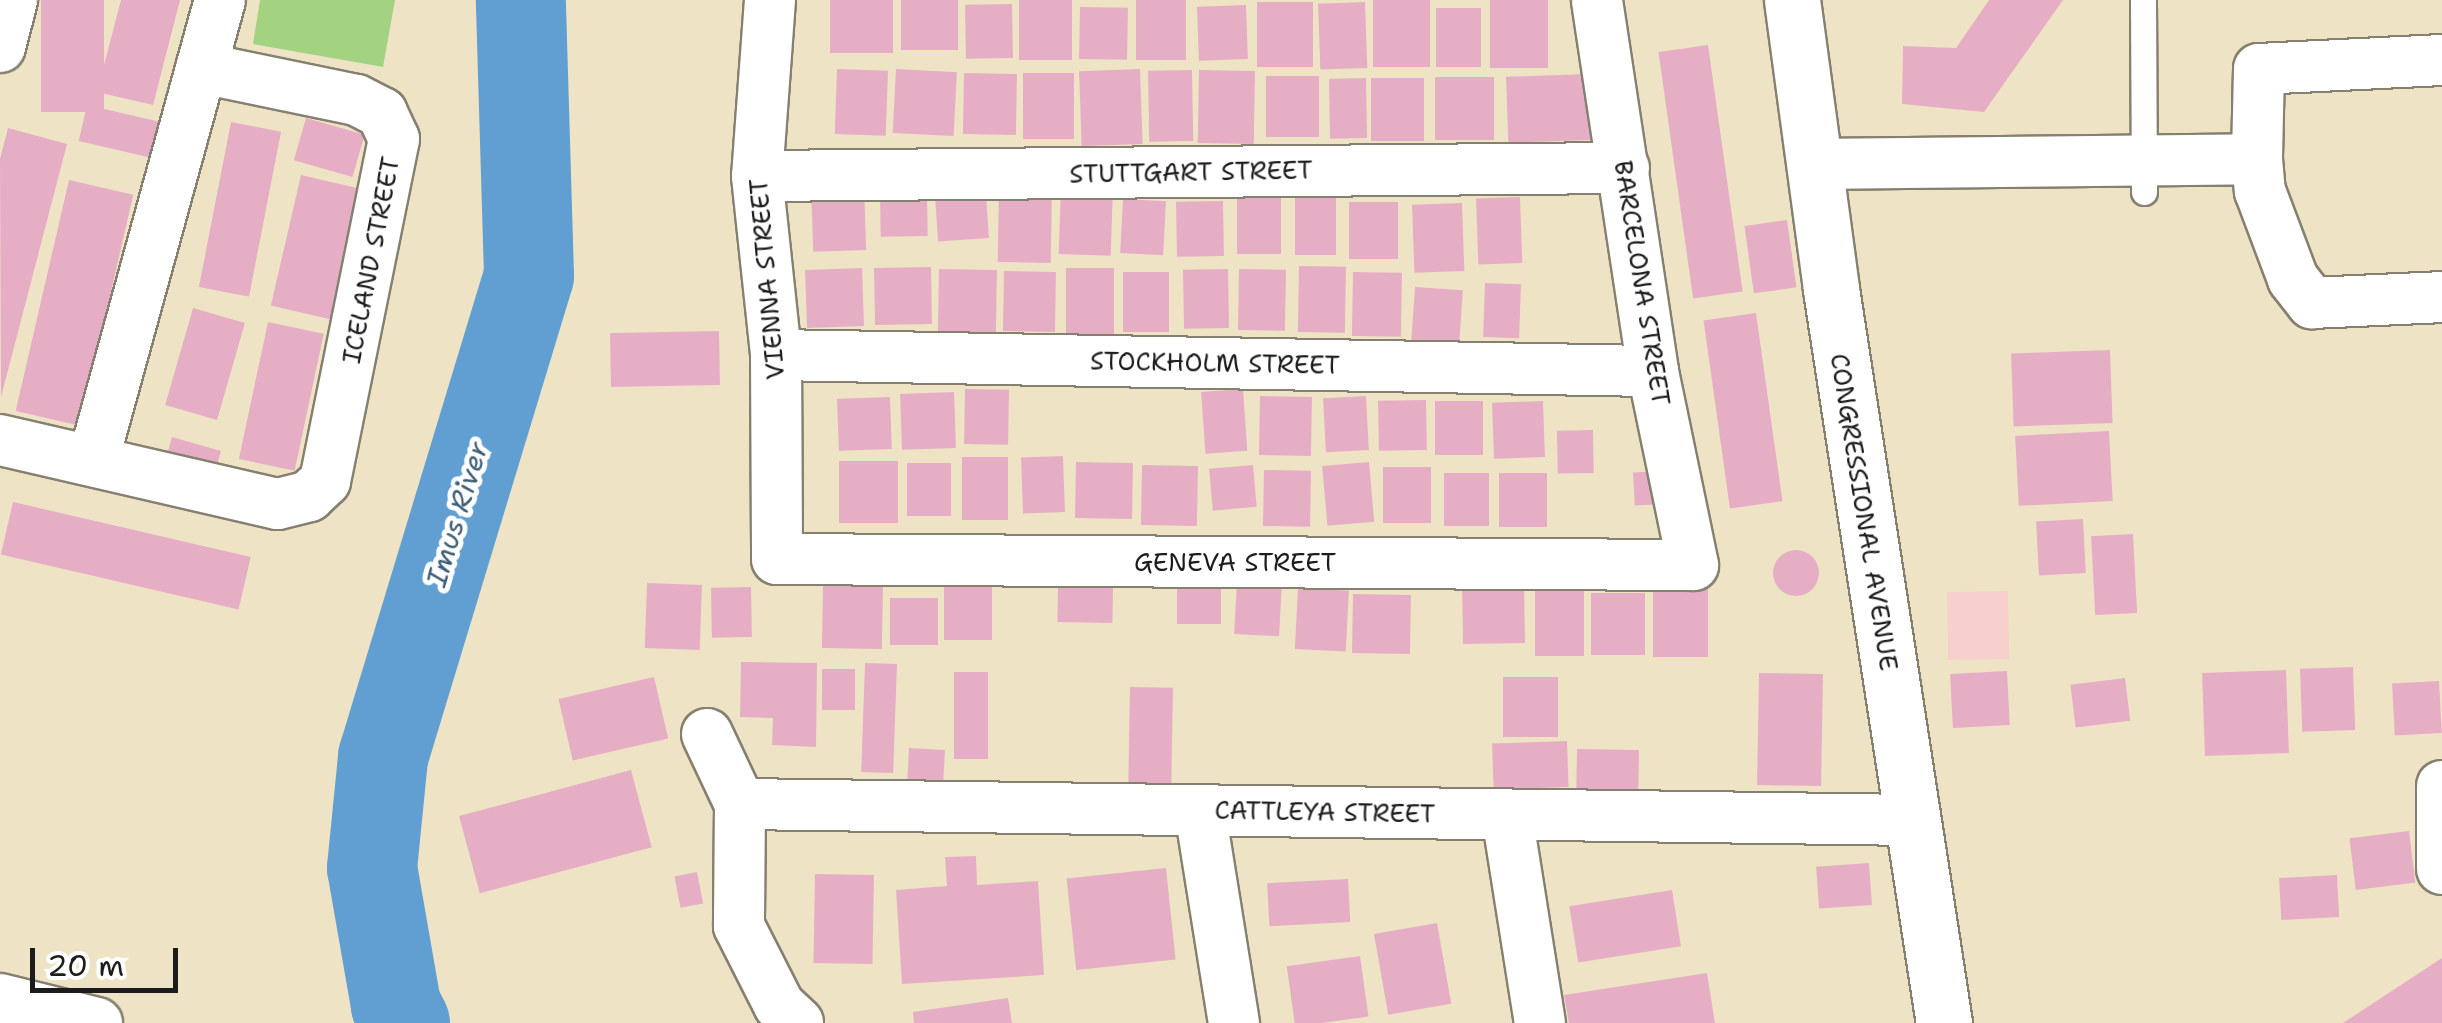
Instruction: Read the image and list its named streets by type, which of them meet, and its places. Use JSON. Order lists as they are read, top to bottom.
{
  "streets": {
    "main road": ["CONGRESSIONAL AVENUE"],
    "street": [
      "STUTTGART STREET",
      "ICELAND STREET",
      "VIENNA STREET",
      "BARCELONA STREET",
      "STOCKHOLM STREET",
      "GENEVA STREET",
      "CATTLEYA STREET"
    ]
  },
  "crossings": [
    ["STUTTGART STREET", "VIENNA STREET"],
    ["STUTTGART STREET", "BARCELONA STREET"],
    ["VIENNA STREET", "STOCKHOLM STREET"],
    ["VIENNA STREET", "GENEVA STREET"],
    ["BARCELONA STREET", "STOCKHOLM STREET"],
    ["BARCELONA STREET", "GENEVA STREET"],
    ["CONGRESSIONAL AVENUE", "CATTLEYA STREET"]
  ],
  "water": ["Imus River"],
  "scale_bar": "20 m"
}
